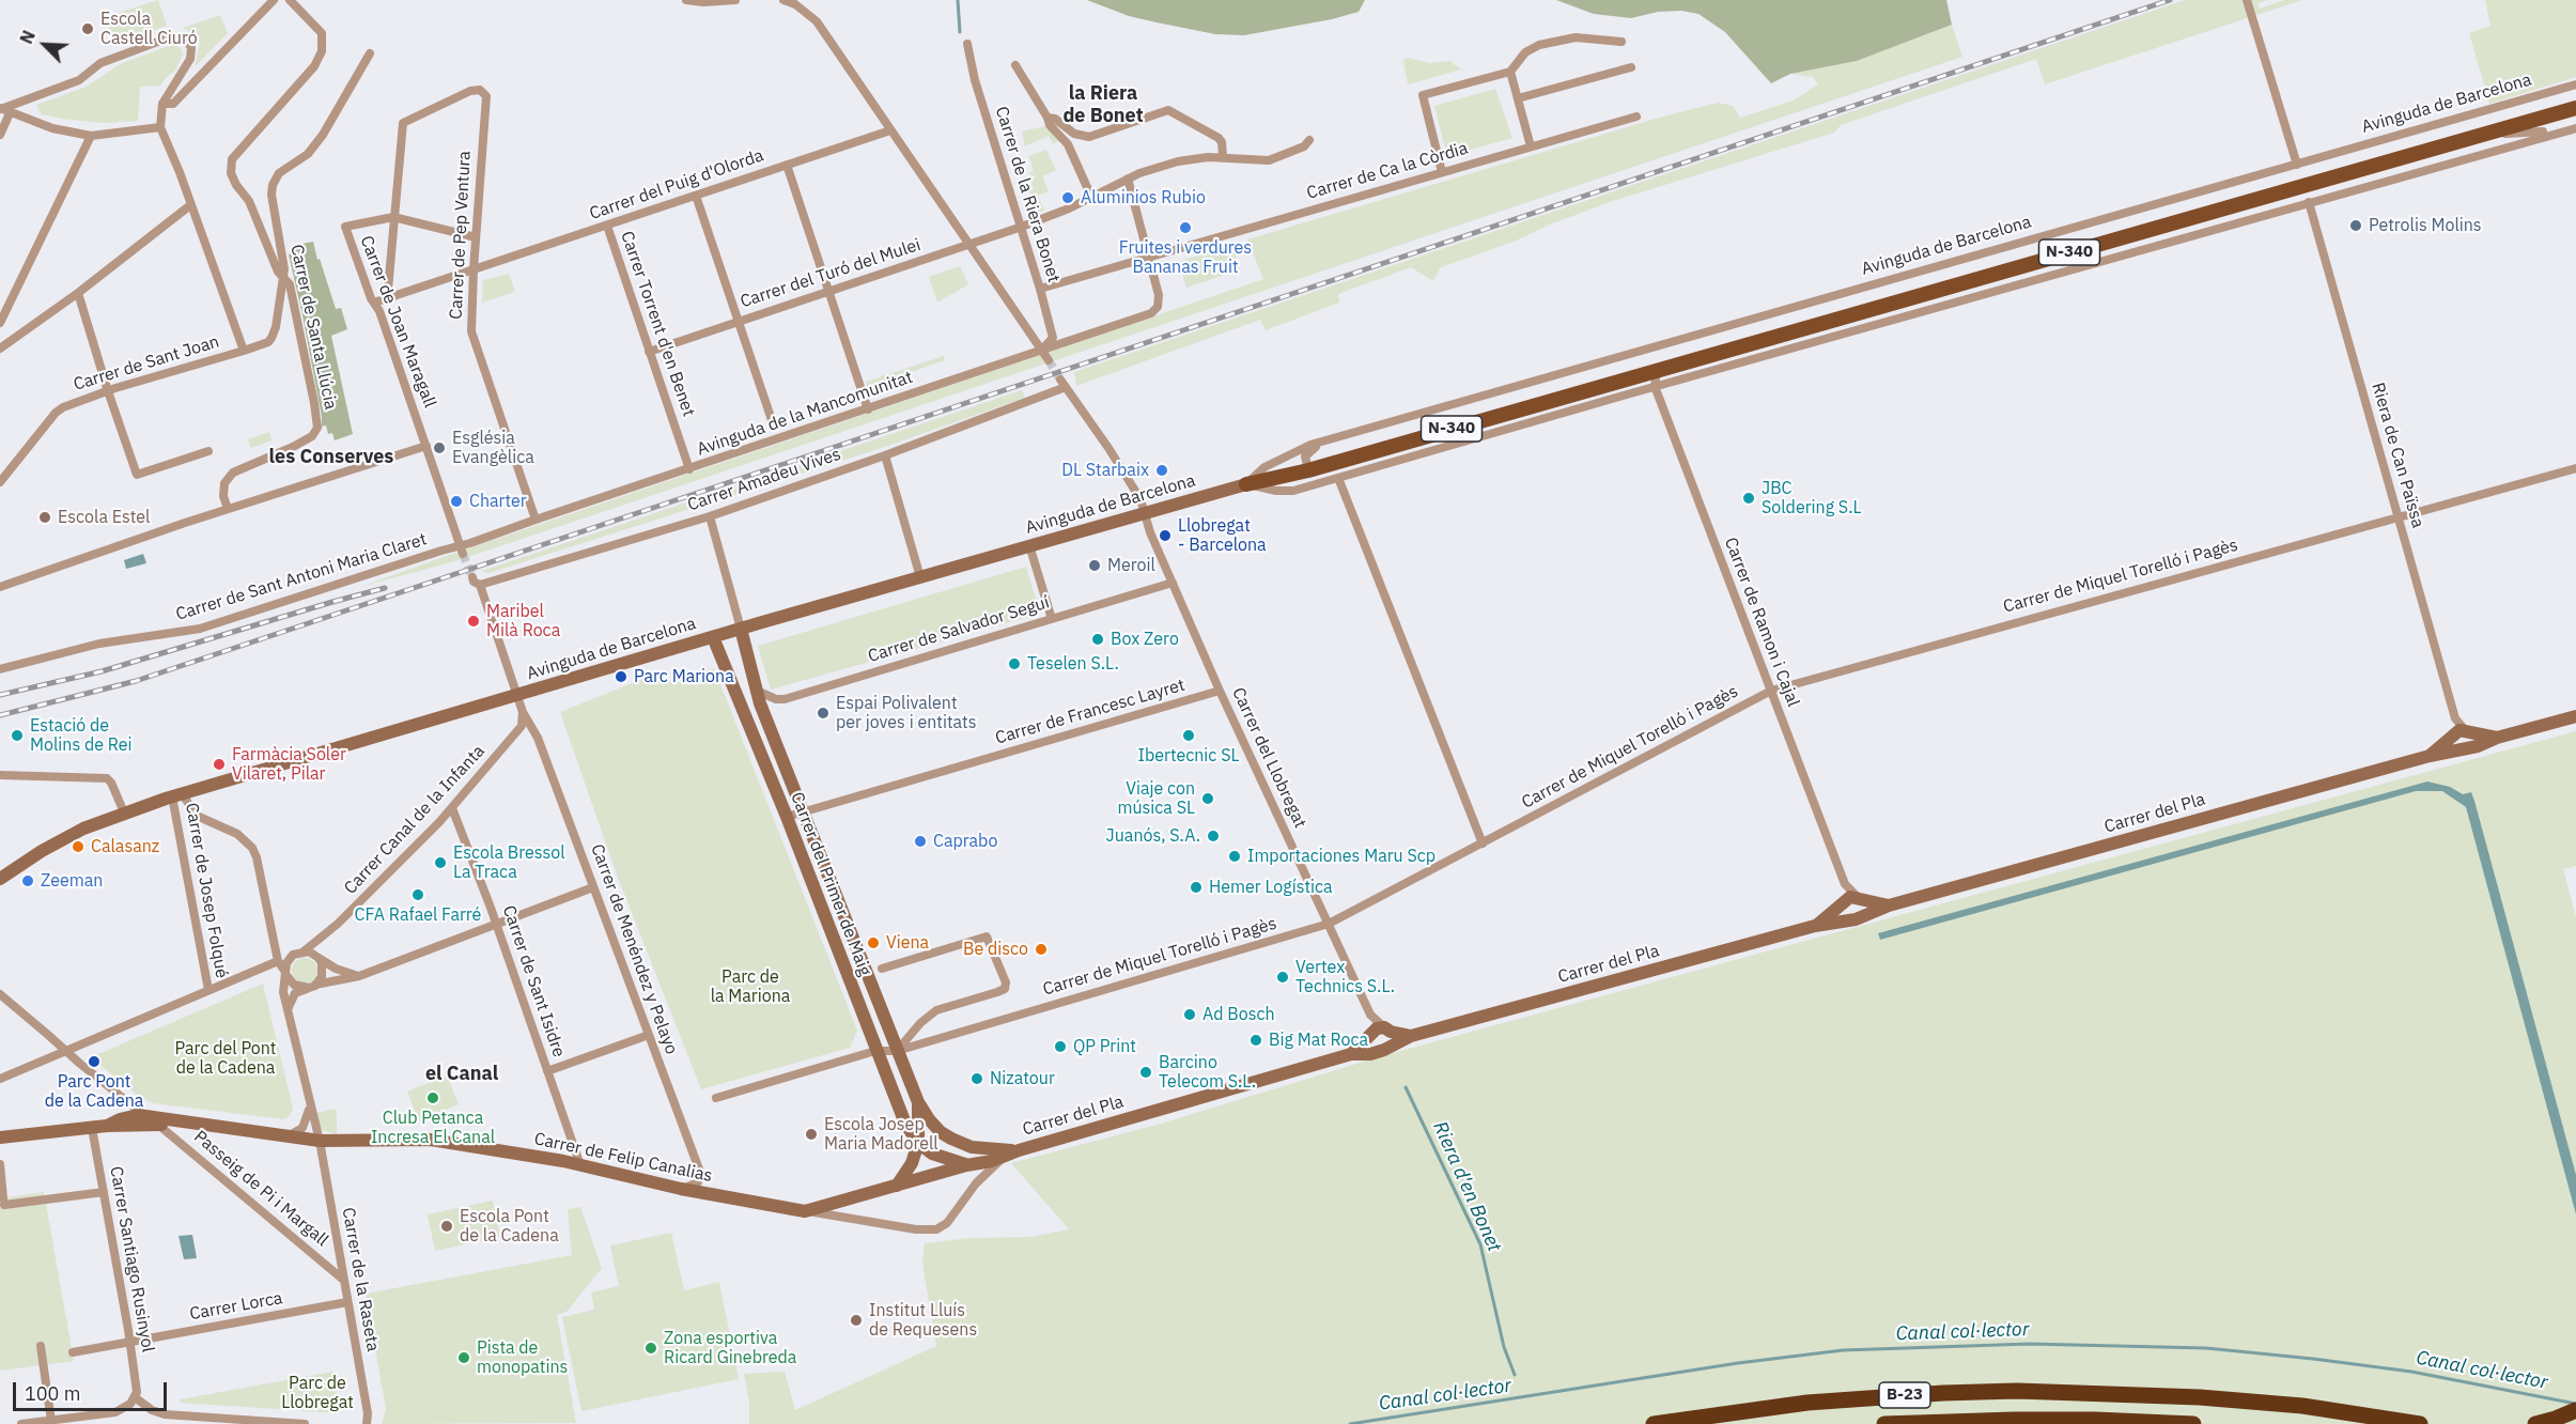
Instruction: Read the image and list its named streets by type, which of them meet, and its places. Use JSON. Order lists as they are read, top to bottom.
{
  "streets": {
    "highway": ["B-23"],
    "main road": [
      "Avinguda de Barcelona",
      "N-340",
      "Carrer del Pla",
      "Carrer del Primer de Maig",
      "Carrer de Felip Canalias"
    ],
    "street": [
      "Carrer de Ca la Còrdia",
      "Carrer del Puig d'Olorda",
      "Carrer de la Riera Bonet",
      "Carrer de Pep Ventura",
      "Carrer del Turó del Mulei",
      "Carrer de Joan Maragall",
      "Carrer Torrent d'en Benet",
      "Carrer de Santa Llúcia",
      "Carrer de Sant Joan",
      "Avinguda de la Mancomunitat",
      "Riera de Can Païssa",
      "Carrer Amadeu Vives",
      "Carrer de Miquel Torelló i Pagès",
      "Carrer de Sant Antoni Maria Claret",
      "Carrer de Ramon i Cajal",
      "Carrer de Salvador Seguí",
      "Carrer de Francesc Layret",
      "Carrer del Llobregat",
      "Carrer Canal de la Infanta",
      "Carrer de Josep Folqué",
      "Carrer de Menéndez y Pelayo",
      "Carrer de Sant Isidre",
      "Passeig de Pi i Margall",
      "Carrer Santiago Rusinyol",
      "Carrer de la Raseta",
      "Carrer Lorca"
    ]
  },
  "crossings": [
    ["Avinguda de Barcelona", "Riera de Can Païssa"],
    ["Avinguda de Barcelona", "Carrer Amadeu Vives"],
    ["Avinguda de Barcelona", "Carrer de Ramon i Cajal"],
    ["Avinguda de Barcelona", "Carrer del Llobregat"],
    ["Avinguda de Barcelona", "Carrer del Primer de Maig"],
    ["Avinguda de Barcelona", "Carrer de Josep Folqué"],
    ["Carrer de Ca la Còrdia", "Carrer de la Riera Bonet"],
    ["Carrer de Ca la Còrdia", "Avinguda de la Mancomunitat"],
    ["Carrer del Puig d'Olorda", "Carrer de Pep Ventura"],
    ["Carrer del Puig d'Olorda", "Carrer de Joan Maragall"],
    ["Carrer del Puig d'Olorda", "Carrer Torrent d'en Benet"],
    ["Carrer de la Riera Bonet", "Carrer del Turó del Mulei"],
    ["Carrer de la Riera Bonet", "Avinguda de la Mancomunitat"],
    ["Carrer de Pep Ventura", "Carrer de Joan Maragall"],
    ["Carrer de Pep Ventura", "Avinguda de la Mancomunitat"],
    ["Carrer del Turó del Mulei", "Carrer Torrent d'en Benet"],
    ["Carrer de Joan Maragall", "Avinguda de la Mancomunitat"],
    ["Carrer de Joan Maragall", "Carrer de Sant Antoni Maria Claret"],
    ["Carrer Torrent d'en Benet", "Avinguda de la Mancomunitat"],
    ["Carrer de Santa Llúcia", "Carrer de Sant Joan"],
    ["Avinguda de la Mancomunitat", "Carrer de Sant Antoni Maria Claret"],
    ["Riera de Can Païssa", "Carrer de Miquel Torelló i Pagès"],
    ["Riera de Can Païssa", "Carrer del Pla"],
    ["Carrer Amadeu Vives", "Carrer del Llobregat"],
    ["Carrer de Miquel Torelló i Pagès", "Carrer de Ramon i Cajal"],
    ["Carrer de Miquel Torelló i Pagès", "Carrer del Llobregat"],
    ["Carrer de Miquel Torelló i Pagès", "Carrer del Primer de Maig"],
    ["Carrer de Ramon i Cajal", "Carrer del Pla"],
    ["Carrer de Salvador Seguí", "Carrer del Llobregat"],
    ["Carrer de Salvador Seguí", "Carrer del Primer de Maig"],
    ["Carrer de Francesc Layret", "Carrer del Llobregat"],
    ["Carrer de Francesc Layret", "Carrer del Primer de Maig"],
    ["Carrer del Llobregat", "Carrer del Pla"],
    ["Carrer del Pla", "Carrer del Primer de Maig"],
    ["Carrer del Pla", "Carrer de Felip Canalias"],
    ["Carrer Canal de la Infanta", "Carrer de Menéndez y Pelayo"],
    ["Carrer Canal de la Infanta", "Carrer de Sant Isidre"],
    ["Carrer Canal de la Infanta", "Carrer de la Raseta"],
    ["Carrer del Primer de Maig", "Carrer de Felip Canalias"],
    ["Carrer de Menéndez y Pelayo", "Carrer de Felip Canalias"],
    ["Carrer de Sant Isidre", "Carrer de Felip Canalias"],
    ["Carrer de Felip Canalias", "Passeig de Pi i Margall"],
    ["Carrer de Felip Canalias", "Carrer Santiago Rusinyol"],
    ["Carrer de Felip Canalias", "Carrer de la Raseta"],
    ["Passeig de Pi i Margall", "Carrer de la Raseta"],
    ["Carrer Santiago Rusinyol", "Carrer Lorca"],
    ["Carrer de la Raseta", "Carrer Lorca"]
  ],
  "districts": ["la Riera de Bonet", "les Conserves", "el Canal"],
  "water": ["Riera d'en Bonet", "Canal col·lector"],
  "parks": ["Parc de la Mariona", "Parc del Pont de la Cadena", "Parc de Llobregat"],
  "places": [
    "Escola Castell Ciuró",
    "Aluminios Rubio",
    "Petrolis Molins",
    "Fruites i verdures Bananas Fruit",
    "Església Evangèlica",
    "DL Starbaix",
    "JBC Soldering S.L",
    "Charter",
    "Escola Estel",
    "Llobregat - Barcelona",
    "Meroil",
    "Maribel Milà Roca",
    "Box Zero",
    "Teselen S.L.",
    "Parc Mariona",
    "Espai Polivalent per joves i entitats",
    "Estació de Molins de Rei",
    "Ibertecnic SL",
    "Farmàcia Soler Vilaret, Pilar",
    "Viaje con música SL",
    "Juanós, S.A.",
    "Caprabo",
    "Calasanz",
    "Importaciones Maru Scp",
    "Escola Bressol La Traca",
    "Zeeman",
    "Hemer Logística",
    "CFA Rafael Farré",
    "Viena",
    "Be disco",
    "Vertex Technics S.L.",
    "Ad Bosch",
    "Big Mat Roca",
    "QP Print",
    "Parc Pont de la Cadena",
    "Barcino Telecom S.L.",
    "Nizatour",
    "Club Petanca Incresa El Canal",
    "Escola Josep Maria Madorell",
    "Escola Pont de la Cadena",
    "Institut Lluís de Requesens",
    "Zona esportiva Ricard Ginebreda",
    "Pista de monopatins"
  ],
  "scale_bar": "100 m",
  "north": "top left"
}
